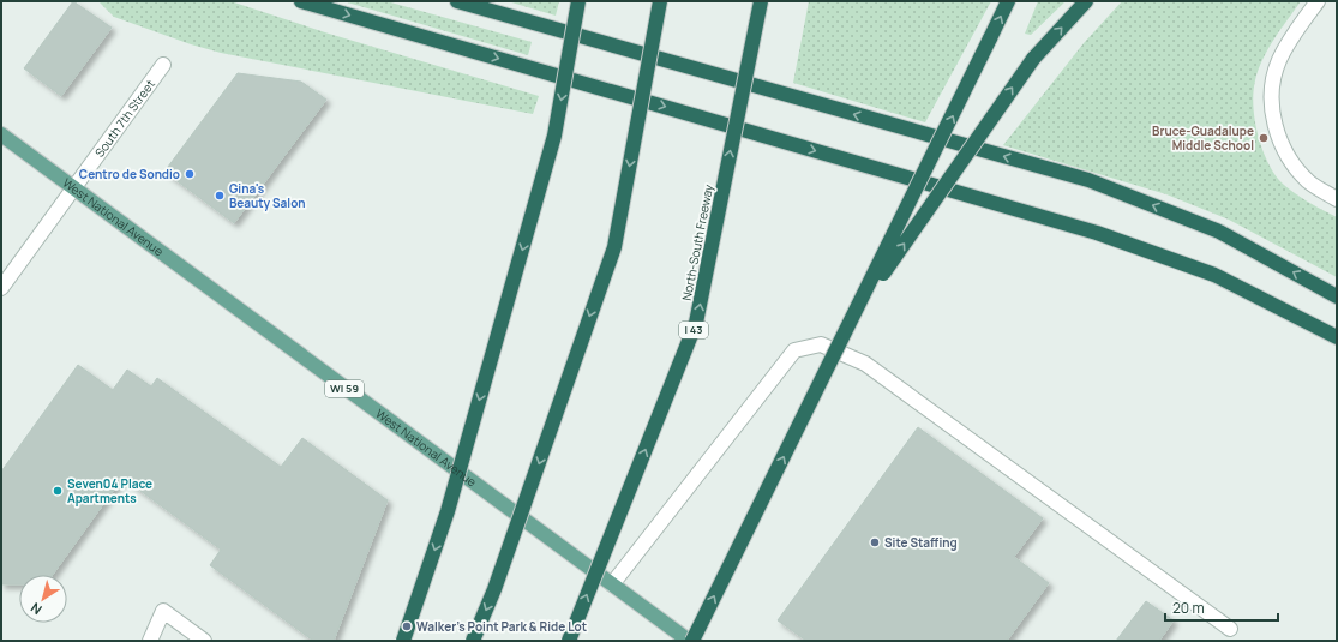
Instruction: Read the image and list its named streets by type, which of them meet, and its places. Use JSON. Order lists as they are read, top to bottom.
{
  "streets": {
    "highway": ["North-South Freeway", "I 43"],
    "main road": ["West National Avenue", "WI 59"],
    "street": ["South 7th Street"]
  },
  "crossings": [
    ["South 7th Street", "West National Avenue"]
  ],
  "places": [
    "Bruce-Guadalupe Middle School",
    "Centro de Sondio",
    "Gina's Beauty Salon",
    "Seven04 Place Apartments",
    "Site Staffing",
    "Walker's Point Park & Ride Lot"
  ],
  "scale_bar": "20 m",
  "north": "bottom left"
}
